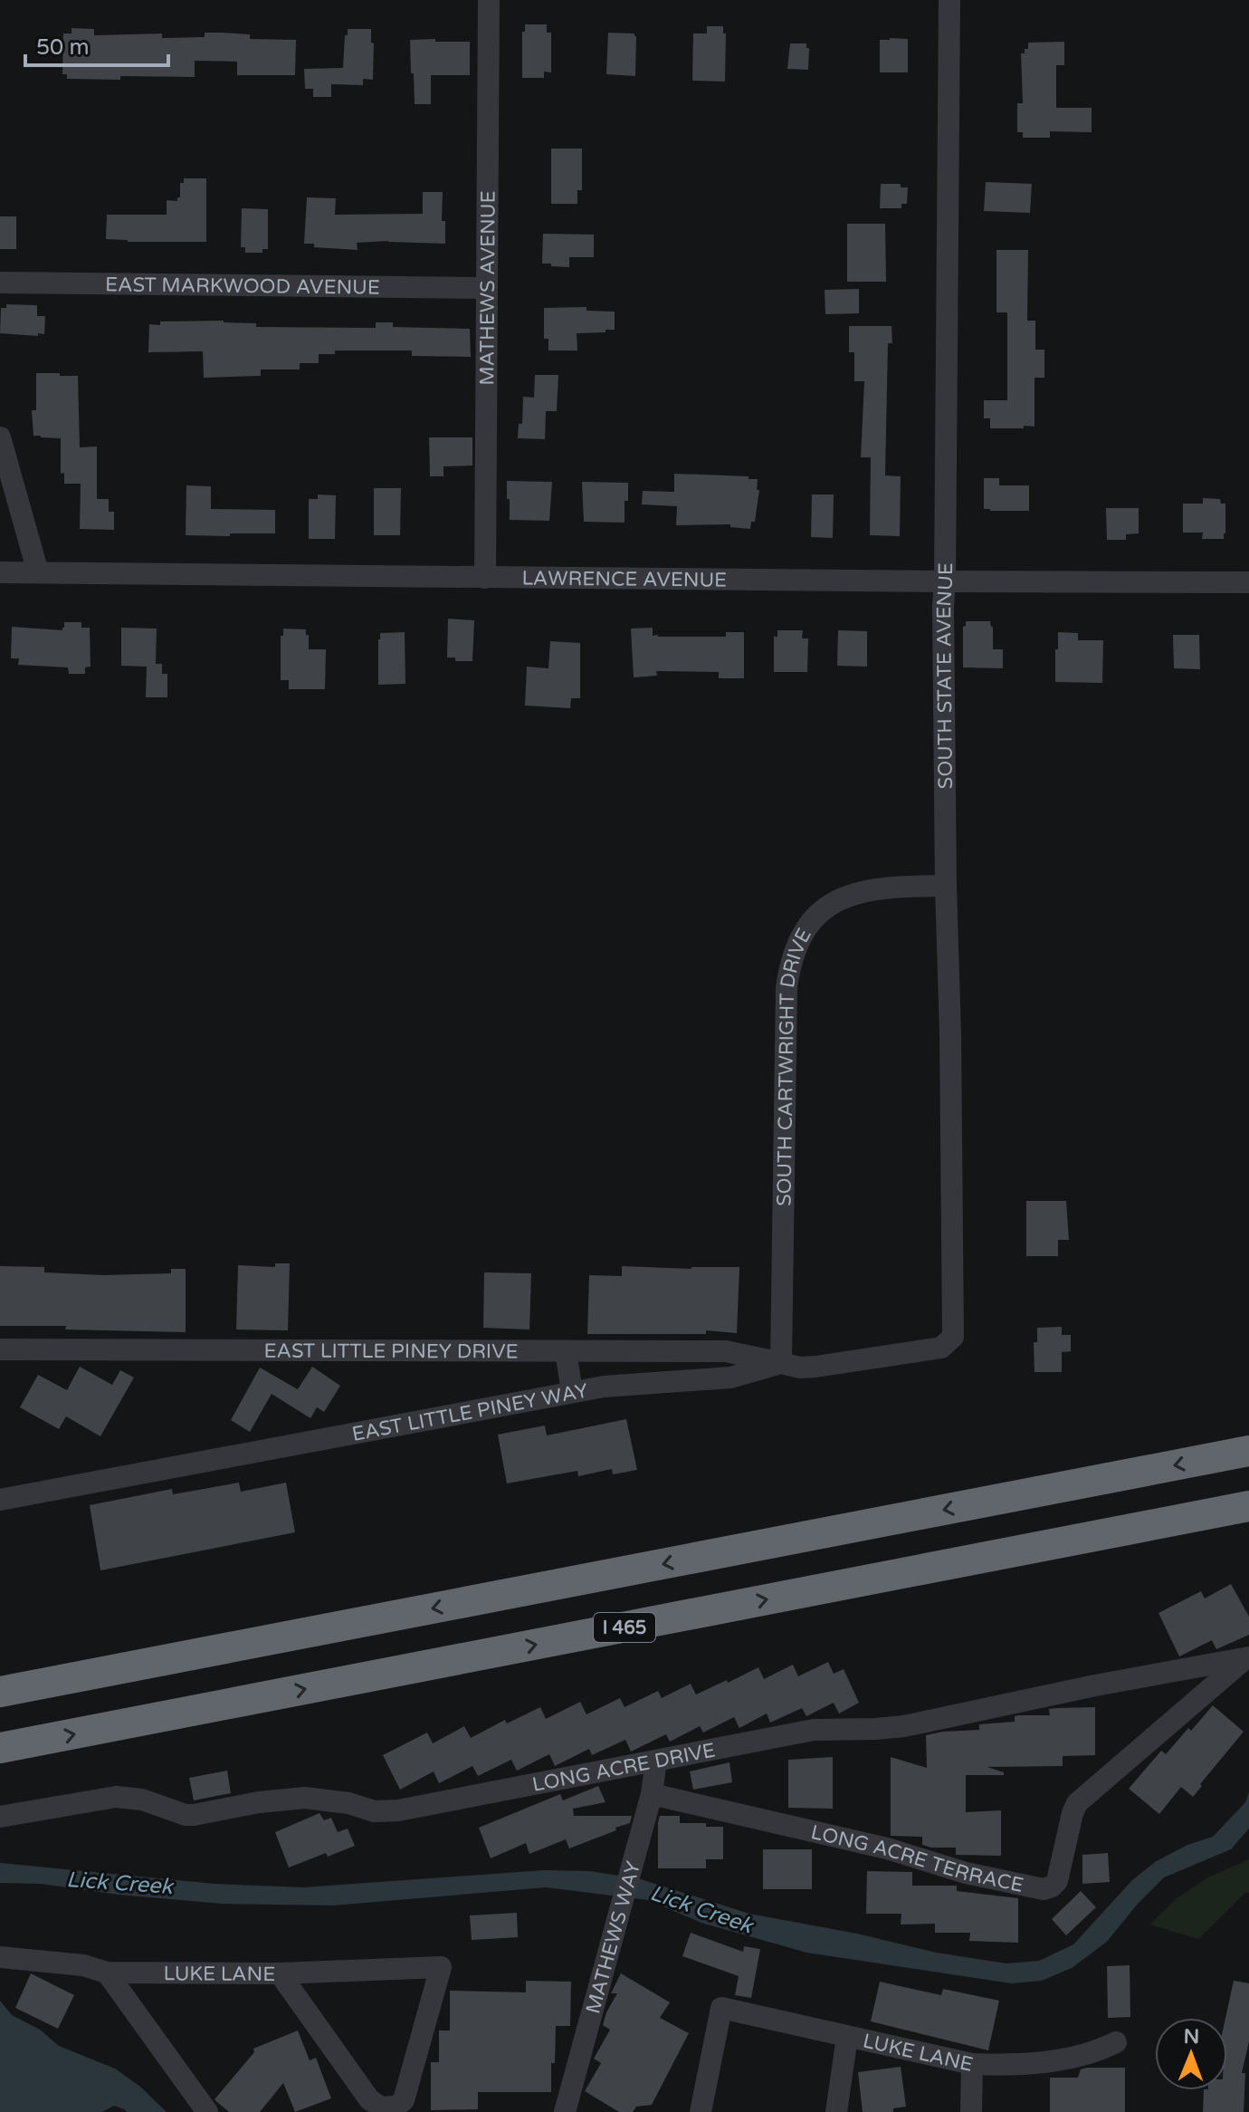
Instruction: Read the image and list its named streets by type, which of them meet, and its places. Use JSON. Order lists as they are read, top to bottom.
{
  "streets": {
    "highway": ["I 465"],
    "street": [
      "EAST MARKWOOD AVENUE",
      "MATHEWS AVENUE",
      "LAWRENCE AVENUE",
      "SOUTH STATE AVENUE",
      "SOUTH CARTWRIGHT DRIVE",
      "EAST LITTLE PINEY DRIVE",
      "EAST LITTLE PINEY WAY",
      "LONG ACRE DRIVE",
      "LONG ACRE TERRACE",
      "MATHEWS WAY",
      "LUKE LANE"
    ]
  },
  "crossings": [
    ["EAST MARKWOOD AVENUE", "MATHEWS AVENUE"],
    ["MATHEWS AVENUE", "LAWRENCE AVENUE"],
    ["LAWRENCE AVENUE", "SOUTH STATE AVENUE"],
    ["SOUTH STATE AVENUE", "SOUTH CARTWRIGHT DRIVE"],
    ["SOUTH STATE AVENUE", "EAST LITTLE PINEY WAY"],
    ["SOUTH CARTWRIGHT DRIVE", "EAST LITTLE PINEY DRIVE"],
    ["SOUTH CARTWRIGHT DRIVE", "EAST LITTLE PINEY WAY"],
    ["EAST LITTLE PINEY DRIVE", "EAST LITTLE PINEY WAY"],
    ["LONG ACRE DRIVE", "LONG ACRE TERRACE"],
    ["LONG ACRE DRIVE", "MATHEWS WAY"],
    ["LONG ACRE TERRACE", "MATHEWS WAY"]
  ],
  "water": ["Lick Creek"],
  "scale_bar": "50 m",
  "north": "top"
}
